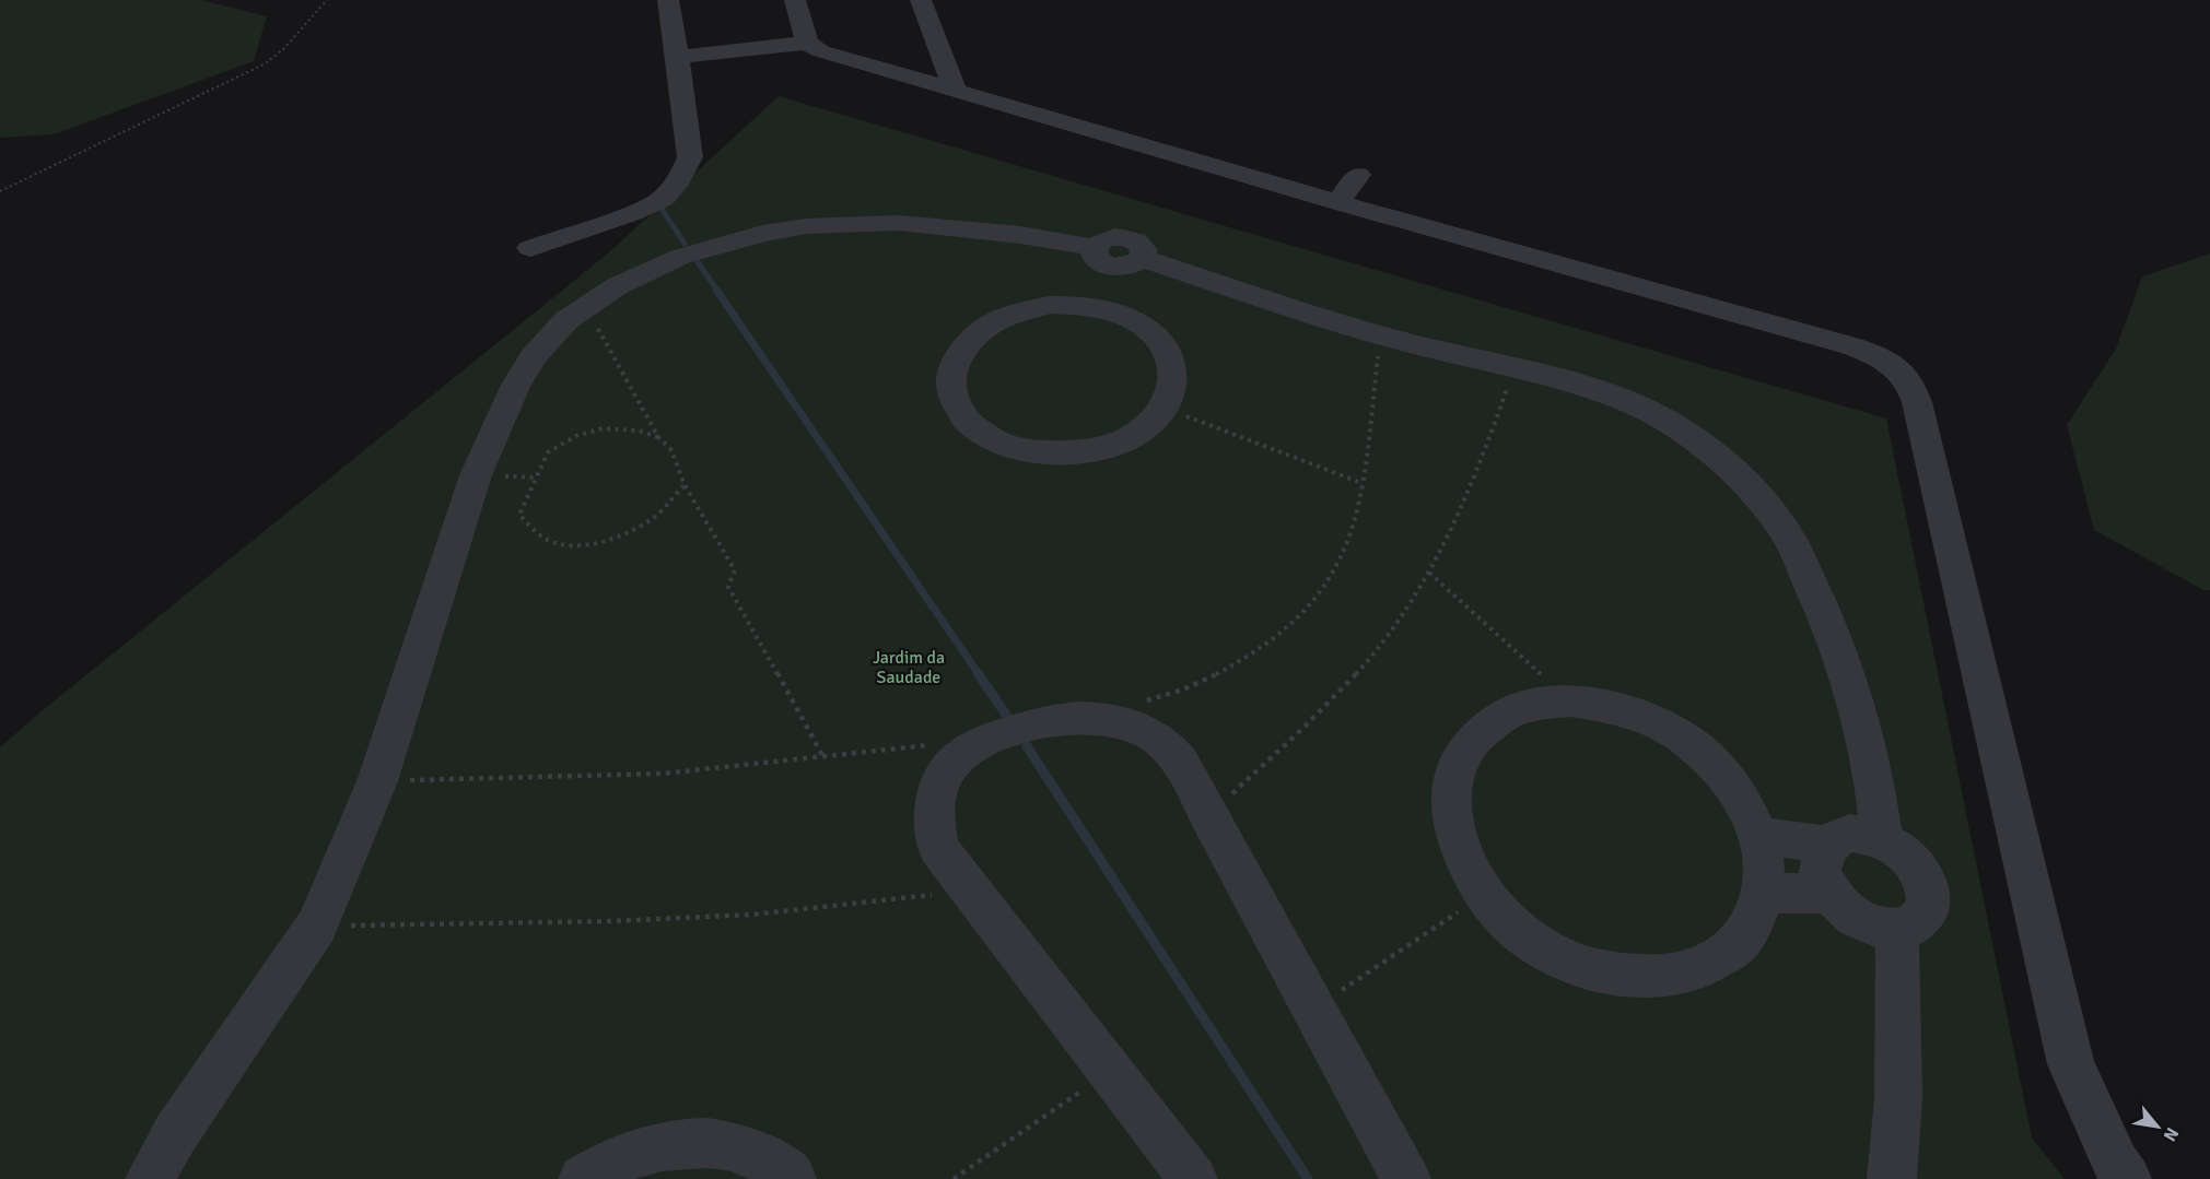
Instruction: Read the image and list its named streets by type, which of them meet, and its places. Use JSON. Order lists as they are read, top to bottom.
{
  "parks": ["Jardim da Saudade"],
  "north": "bottom right"
}
